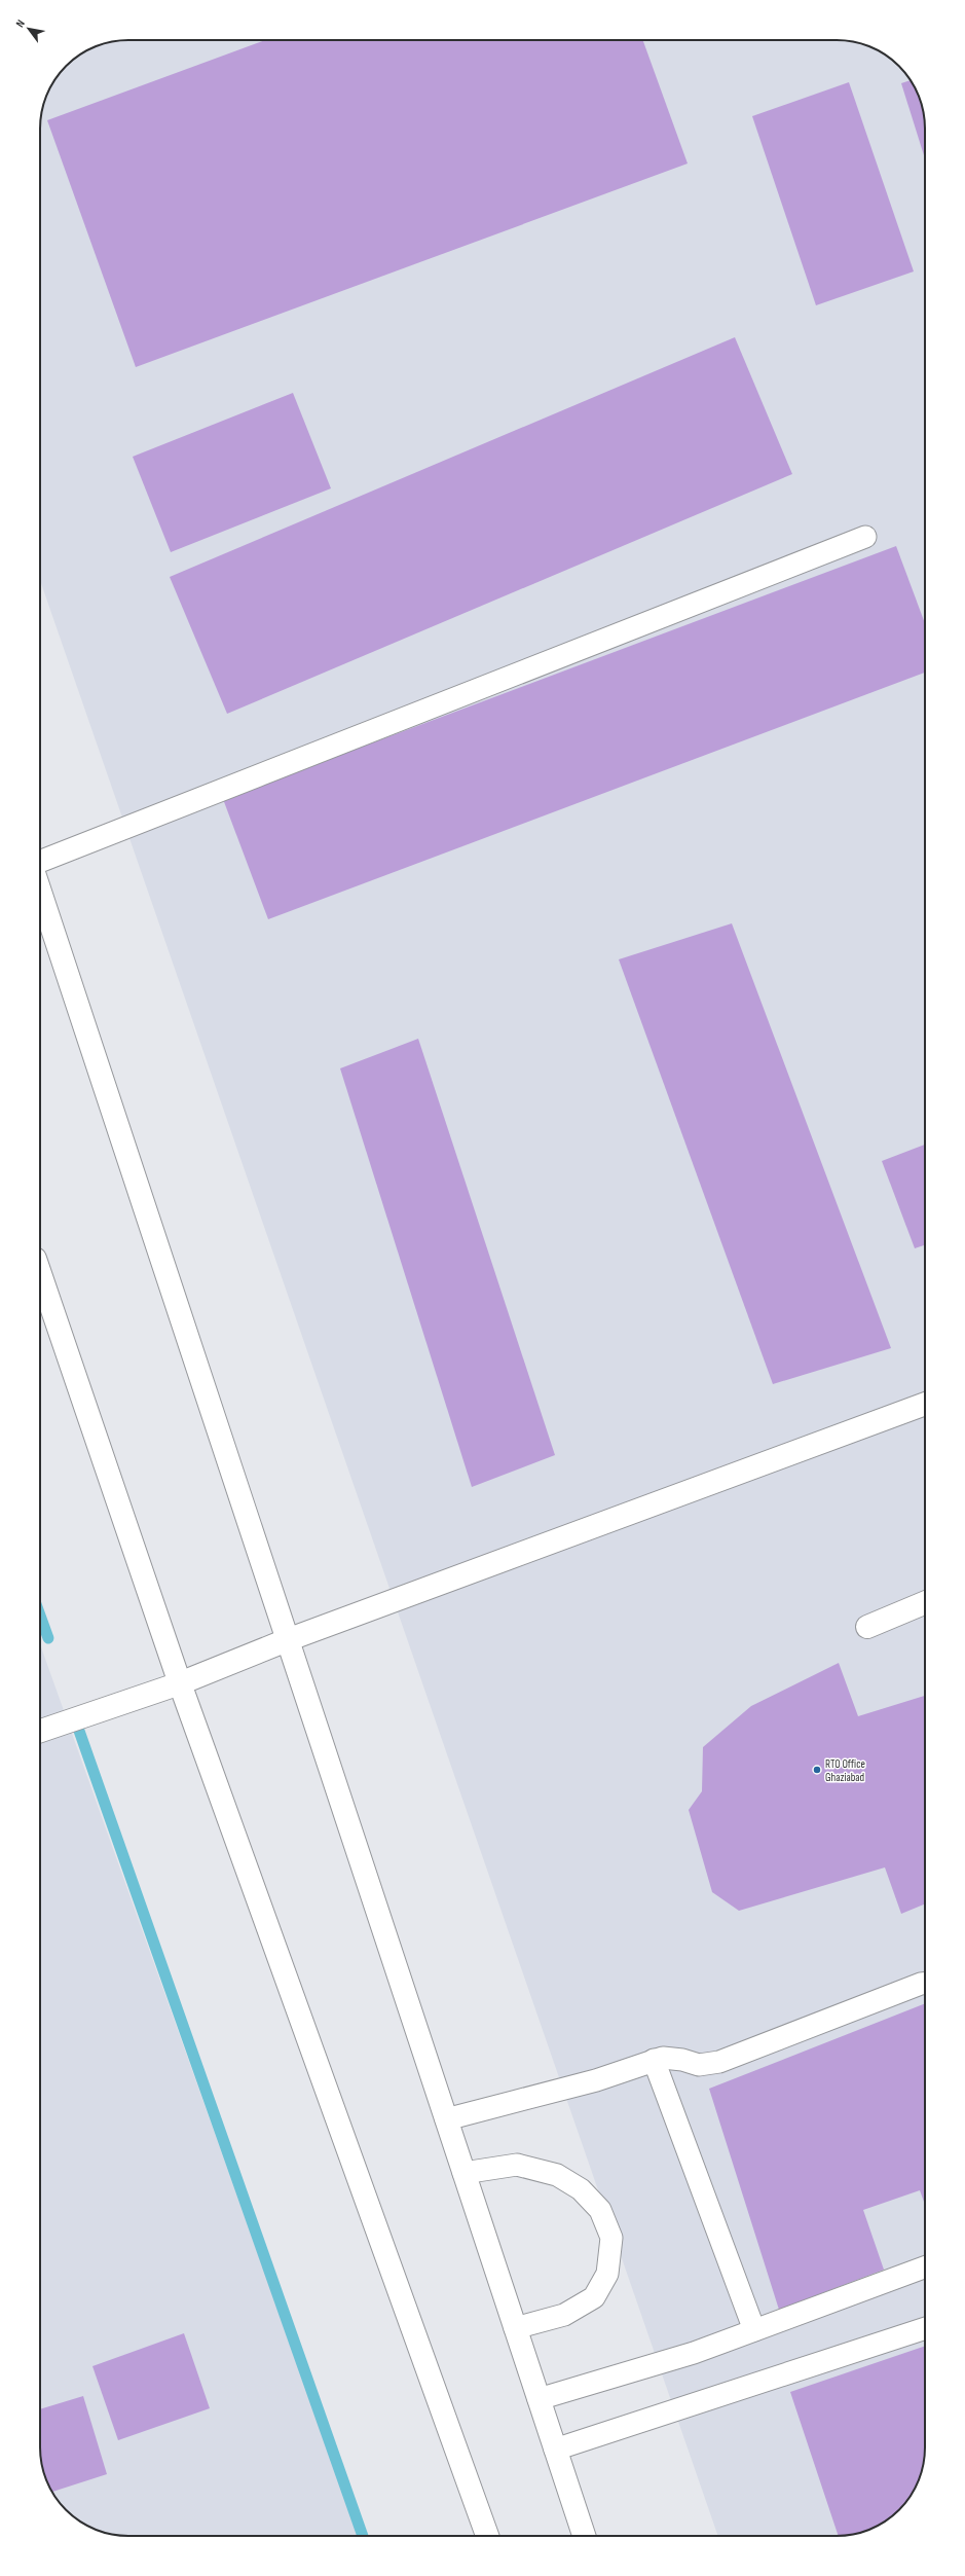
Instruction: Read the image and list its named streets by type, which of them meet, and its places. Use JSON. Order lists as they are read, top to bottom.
{
  "places": ["RTO Office Ghaziabad"],
  "north": "top left"
}
